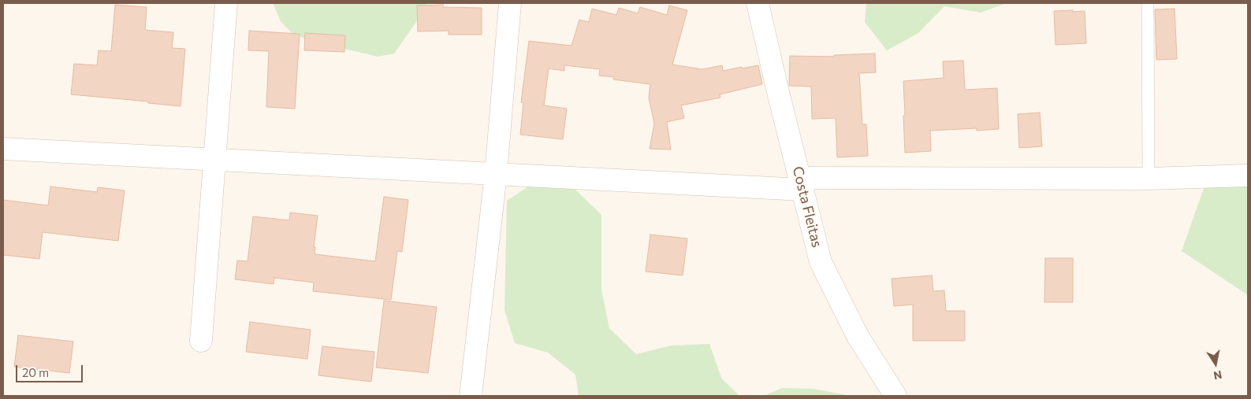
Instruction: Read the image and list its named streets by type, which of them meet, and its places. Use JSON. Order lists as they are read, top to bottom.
{
  "streets": {
    "street": ["Costa Fleitas"]
  },
  "scale_bar": "20 m",
  "north": "bottom"
}
